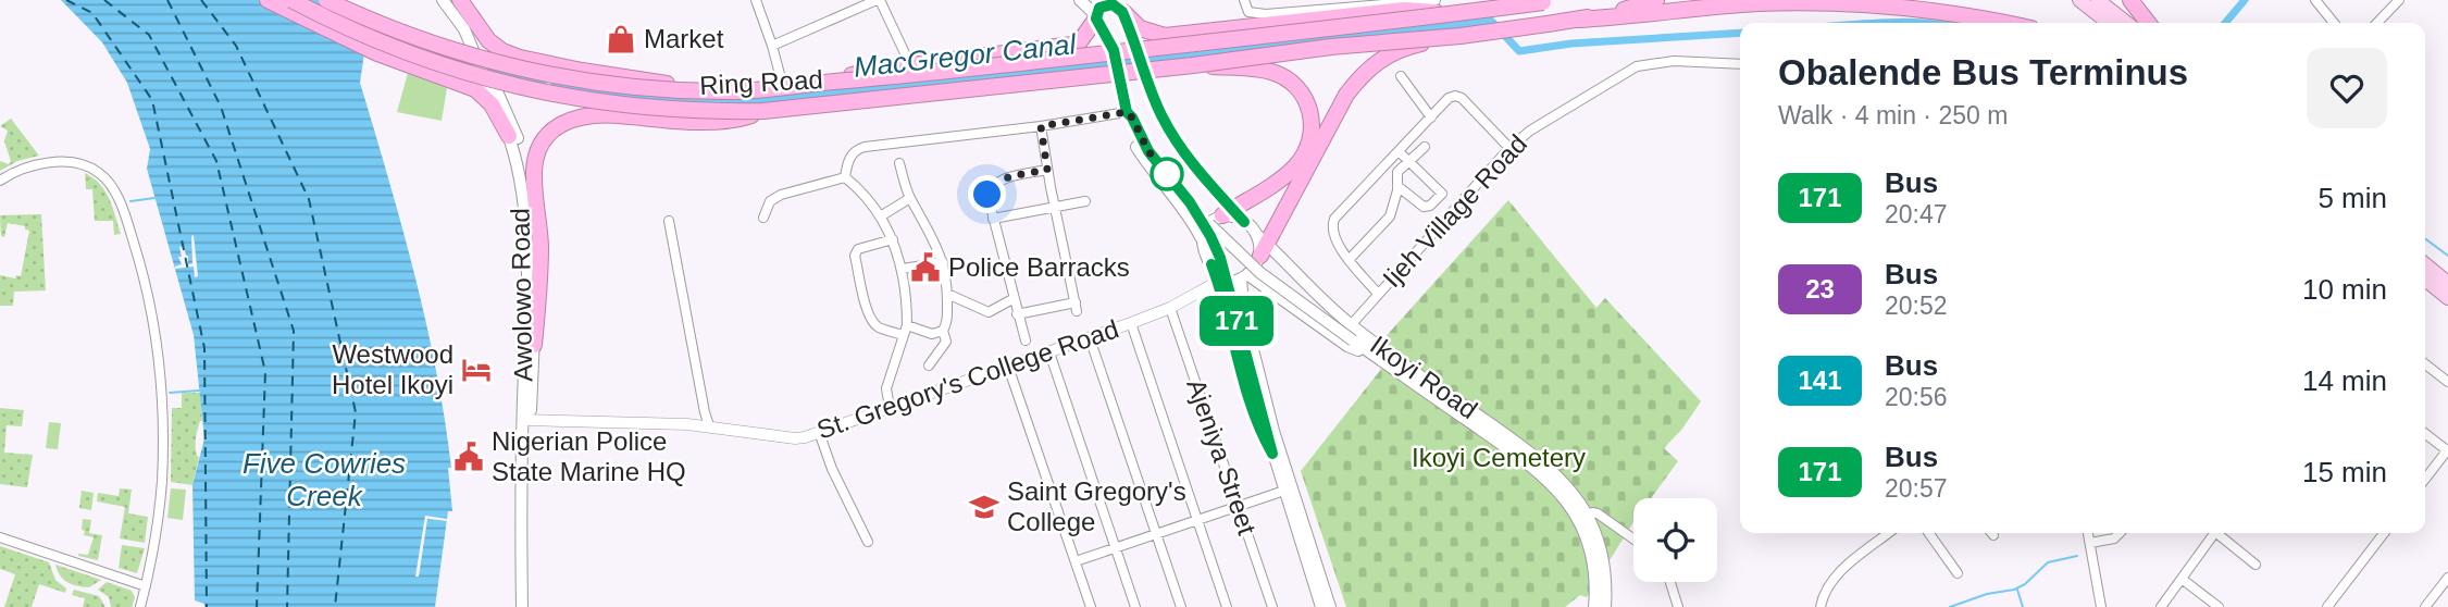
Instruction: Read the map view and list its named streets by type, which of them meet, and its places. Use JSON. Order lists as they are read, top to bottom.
{
  "streets": {
    "highway": ["Ring Road"],
    "main road": ["Awolowo Road", "Ikoyi Road"],
    "street": ["Ijeh Village Road", "St. Gregory's College Road", "Ajeniya Street"]
  },
  "crossings": [
    ["Ijeh Village Road", "Ikoyi Road"],
    ["Awolowo Road", "St. Gregory's College Road"],
    ["Ikoyi Road", "St. Gregory's College Road"],
    ["St. Gregory's College Road", "Ajeniya Street"]
  ],
  "water": ["MacGregor Canal", "Five Cowries Creek"],
  "parks": ["Ikoyi Cemetery"],
  "places": {
    "shop": ["Market"],
    "public building": ["Police Barracks", "Nigerian Police State Marine HQ"],
    "hotel": ["Westwood Hotel Ikoyi"],
    "school or university": ["Saint Gregory's College"]
  },
  "lines": ["bus line 171"],
  "page": {
    "on_map": "171",
    "heading": ["Obalende Bus Terminus", "Walk · 4 min · 250 m"],
    "list": [
      {
        "mark": "171",
        "name": "Bus",
        "note": "20:47",
        "value": "5 min"
      },
      {
        "mark": "23",
        "name": "Bus",
        "note": "20:52",
        "value": "10 min"
      },
      {
        "mark": "141",
        "name": "Bus",
        "note": "20:56",
        "value": "14 min"
      },
      {
        "mark": "171",
        "name": "Bus",
        "note": "20:57",
        "value": "15 min"
      }
    ]
  }
}
